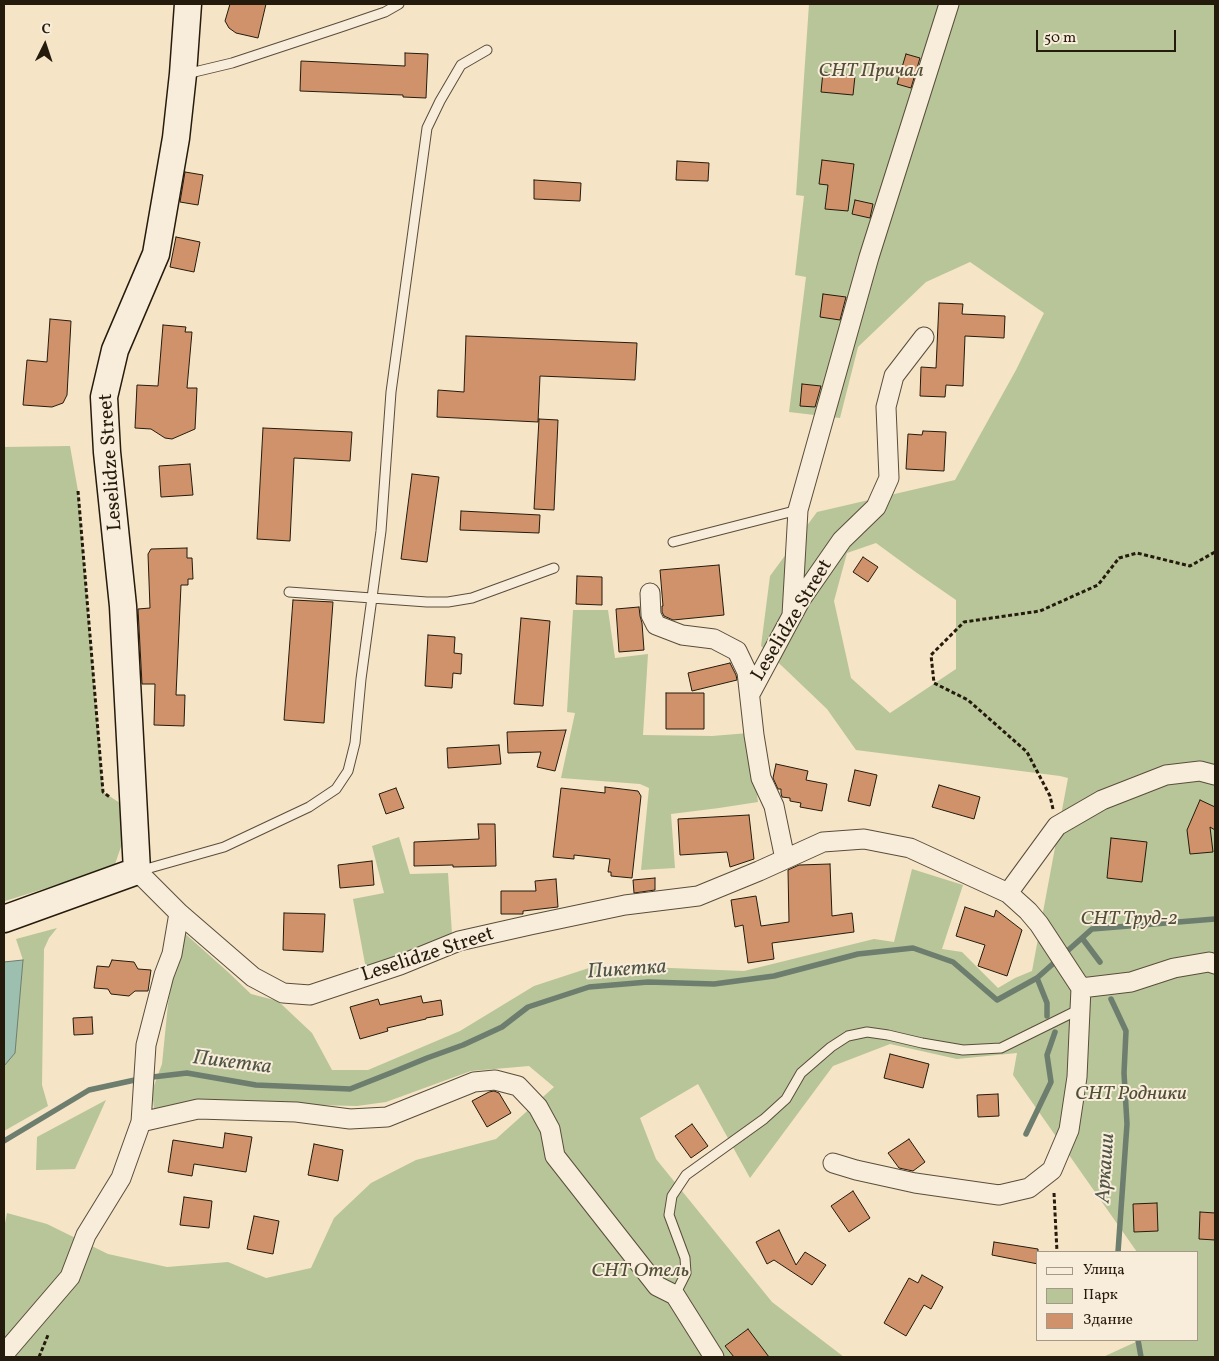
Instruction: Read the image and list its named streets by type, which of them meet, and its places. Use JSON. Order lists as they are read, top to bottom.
{
  "streets": {
    "street": ["Leselidze Street"]
  },
  "water": ["Пикетка", "Аркаши"],
  "parks": [
    "СНТ Причал",
    "СНТ Труд-2",
    "СНТ Родники",
    "СНТ Отель"
  ],
  "legend": ["Улица", "Парк", "Здание"],
  "scale_bar": "50 m",
  "north": "top"
}
